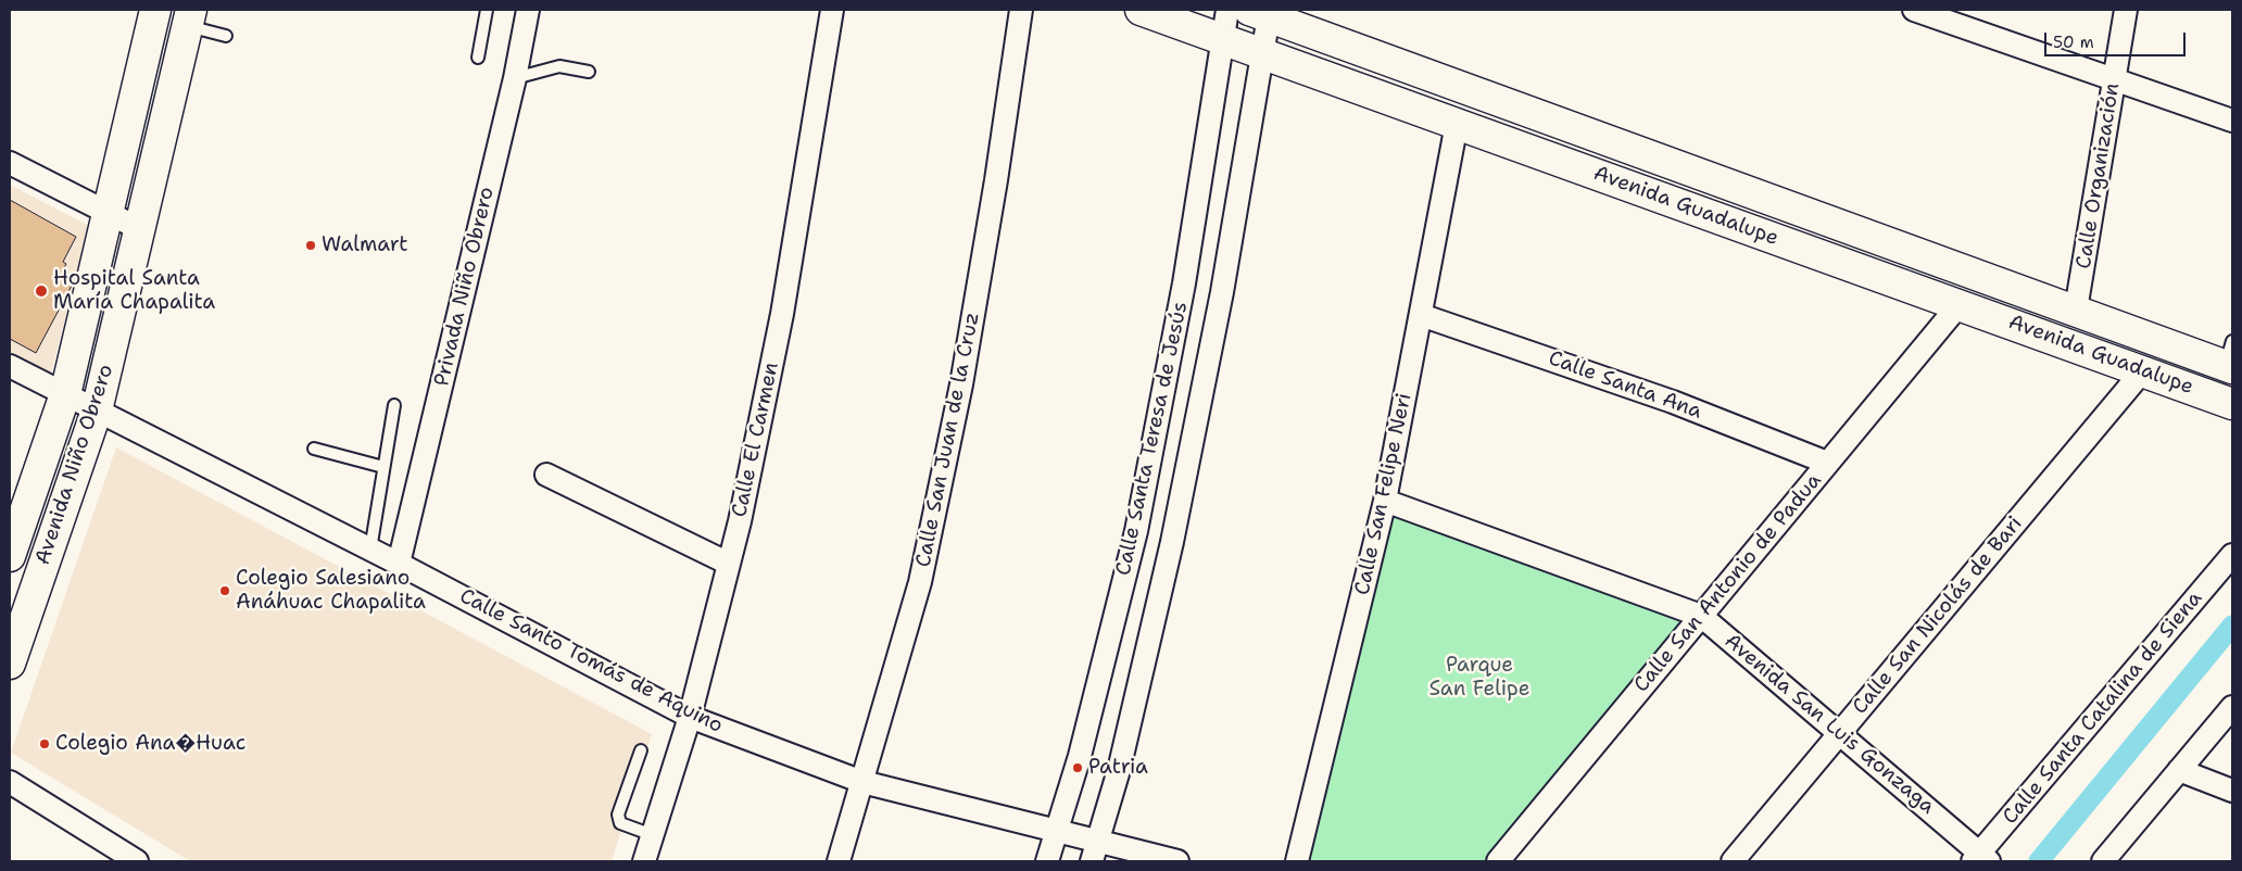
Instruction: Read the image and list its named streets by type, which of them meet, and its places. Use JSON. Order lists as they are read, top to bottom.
{
  "streets": {
    "main road": ["Avenida Guadalupe", "Avenida Niño Obrero"],
    "street": [
      "Calle Organización",
      "Privada Niño Obrero",
      "Calle Santa Ana",
      "Calle Santa Teresa de Jesús",
      "Calle El Carmen",
      "Calle San Juan de la Cruz",
      "Calle San Felipe Neri",
      "Calle San Antonio de Padua",
      "Calle San Nicolás de Bari",
      "Calle Santo Tomás de Aquino",
      "Calle Santa Catalina de Siena",
      "Avenida San Luis Gonzaga"
    ]
  },
  "crossings": [
    ["Calle Organización", "Avenida Guadalupe"],
    ["Avenida Guadalupe", "Calle Santa Teresa de Jesús"],
    ["Avenida Guadalupe", "Calle San Felipe Neri"],
    ["Avenida Guadalupe", "Calle San Antonio de Padua"],
    ["Avenida Guadalupe", "Calle San Nicolás de Bari"],
    ["Privada Niño Obrero", "Calle Santo Tomás de Aquino"],
    ["Calle Santa Ana", "Calle San Felipe Neri"],
    ["Calle Santa Ana", "Calle San Antonio de Padua"],
    ["Calle Santa Teresa de Jesús", "Calle Santo Tomás de Aquino"],
    ["Calle El Carmen", "Calle Santo Tomás de Aquino"],
    ["Calle San Juan de la Cruz", "Calle Santo Tomás de Aquino"],
    ["Avenida Niño Obrero", "Calle Santo Tomás de Aquino"],
    ["Calle San Felipe Neri", "Avenida San Luis Gonzaga"],
    ["Calle San Antonio de Padua", "Avenida San Luis Gonzaga"],
    ["Calle San Nicolás de Bari", "Avenida San Luis Gonzaga"],
    ["Calle Santa Catalina de Siena", "Avenida San Luis Gonzaga"]
  ],
  "parks": ["Parque San Felipe"],
  "places": [
    "Walmart",
    "Hospital Santa María Chapalita",
    "Colegio Salesiano Anáhuac Chapalita",
    "Colegio Ana�Huac",
    "Patria"
  ],
  "scale_bar": "50 m"
}
